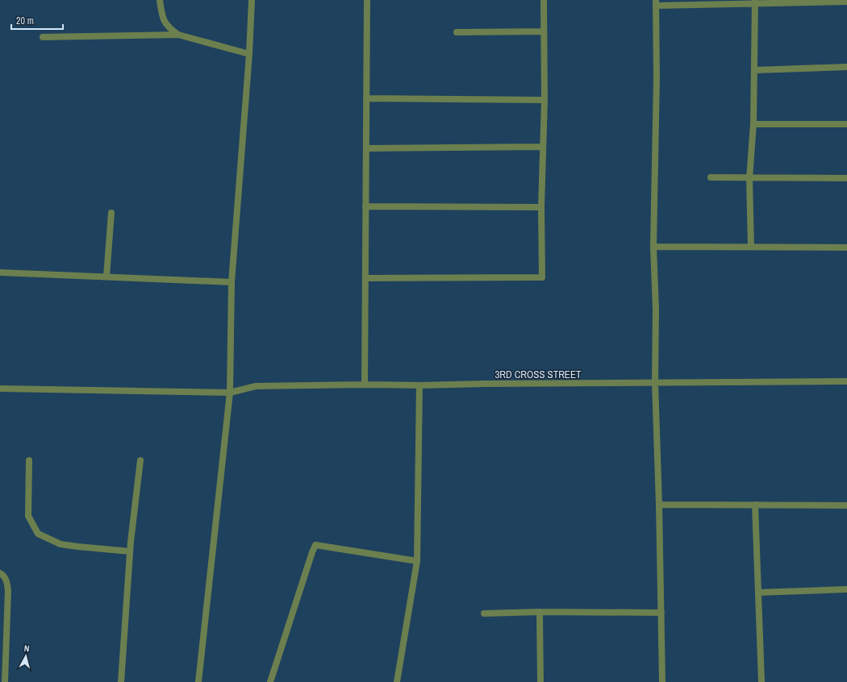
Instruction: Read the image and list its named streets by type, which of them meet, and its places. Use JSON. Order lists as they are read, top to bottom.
{
  "streets": {
    "street": ["3RD CROSS STREET"]
  },
  "scale_bar": "20 m",
  "north": "top"
}
